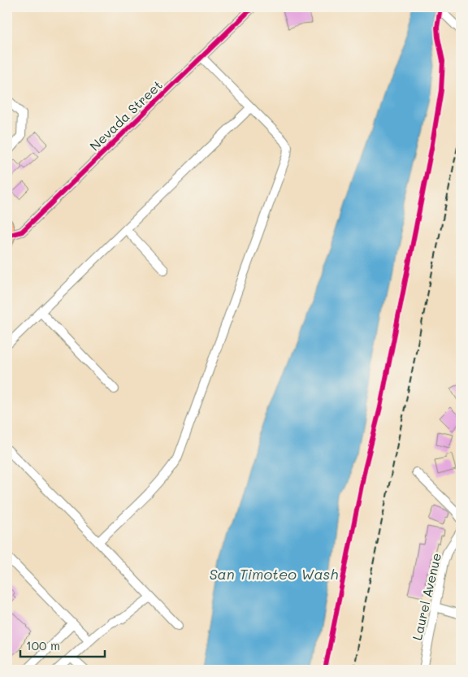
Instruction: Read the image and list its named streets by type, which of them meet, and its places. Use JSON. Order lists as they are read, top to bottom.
{
  "streets": {
    "street": ["Nevada Street", "Laurel Avenue"]
  },
  "water": ["San Timoteo Wash"],
  "scale_bar": "100 m"
}
